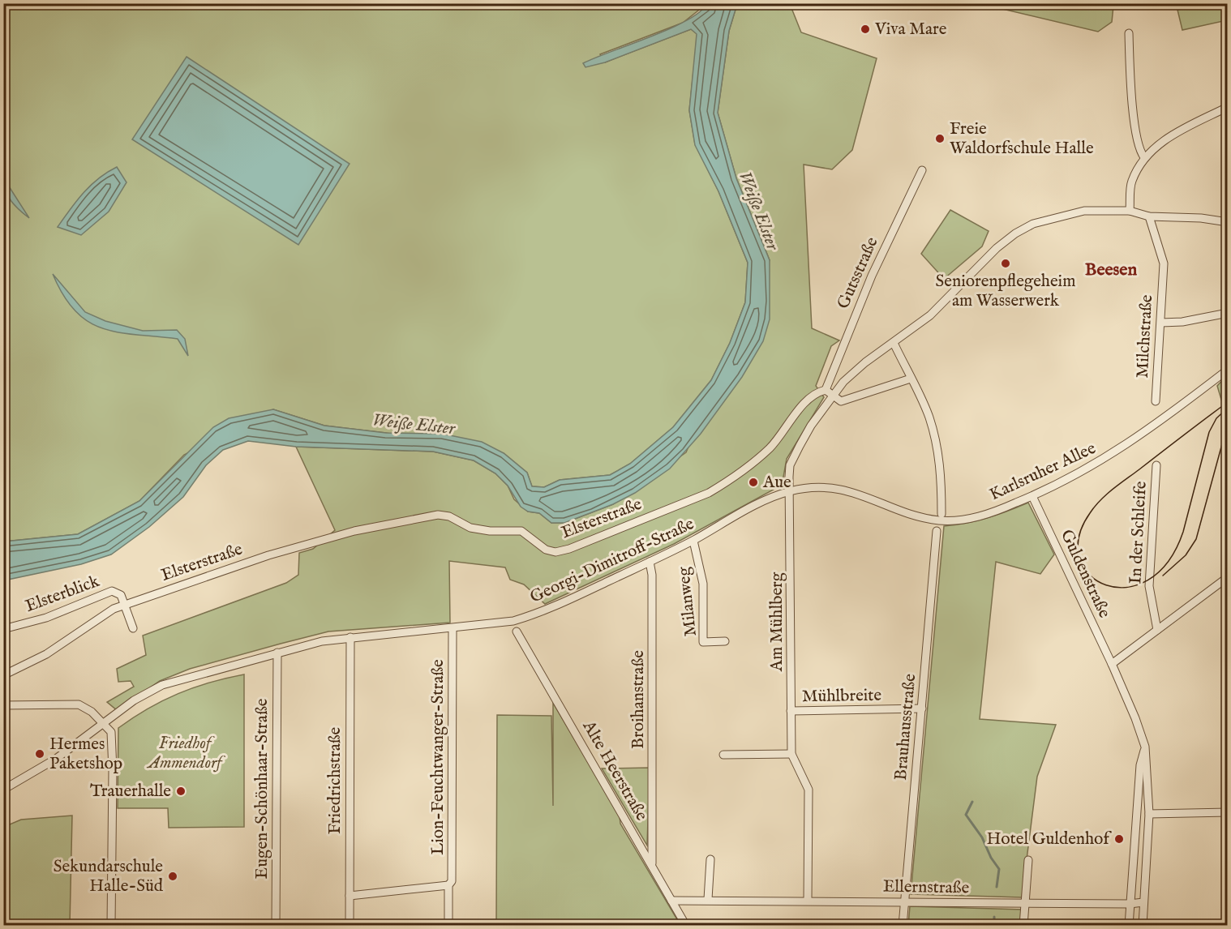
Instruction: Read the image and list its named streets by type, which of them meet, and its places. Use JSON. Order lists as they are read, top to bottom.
{
  "streets": {
    "street": [
      "Gutsstraße",
      "Milchstraße",
      "Karlsruher Allee",
      "Elsterstraße",
      "In der Schleife",
      "Georgi-Dimitroff-Straße",
      "Guldenstraße",
      "Elsterblick",
      "Milanweg",
      "Am Mühlberg",
      "Mühlbreite",
      "Broihanstraße",
      "Brauhausstraße",
      "Lion-Feuchtwanger-Straße",
      "Alte Heerstraße",
      "Friedrichstraße",
      "Eugen-Schönhaar-Straße",
      "Ellernstraße"
    ]
  },
  "crossings": [
    ["Gutsstraße", "Elsterstraße"],
    ["Karlsruher Allee", "Georgi-Dimitroff-Straße"],
    ["Karlsruher Allee", "Guldenstraße"],
    ["Karlsruher Allee", "Am Mühlberg"],
    ["Elsterstraße", "Elsterblick"],
    ["Georgi-Dimitroff-Straße", "Milanweg"],
    ["Georgi-Dimitroff-Straße", "Am Mühlberg"],
    ["Georgi-Dimitroff-Straße", "Broihanstraße"],
    ["Georgi-Dimitroff-Straße", "Lion-Feuchtwanger-Straße"],
    ["Georgi-Dimitroff-Straße", "Friedrichstraße"],
    ["Georgi-Dimitroff-Straße", "Eugen-Schönhaar-Straße"],
    ["Guldenstraße", "Ellernstraße"],
    ["Am Mühlberg", "Mühlbreite"],
    ["Am Mühlberg", "Ellernstraße"],
    ["Mühlbreite", "Brauhausstraße"],
    ["Broihanstraße", "Alte Heerstraße"],
    ["Brauhausstraße", "Ellernstraße"],
    ["Alte Heerstraße", "Ellernstraße"]
  ],
  "districts": ["Beesen"],
  "water": ["Weiße Elster"],
  "parks": ["Friedhof Ammendorf"],
  "places": [
    "Viva Mare",
    "Freie Waldorfschule Halle",
    "Seniorenpflegeheim am Wasserwerk",
    "Aue",
    "Hermes Paketshop",
    "Trauerhalle",
    "Hotel Guldenhof",
    "Sekundarschule Halle-Süd"
  ]
}
